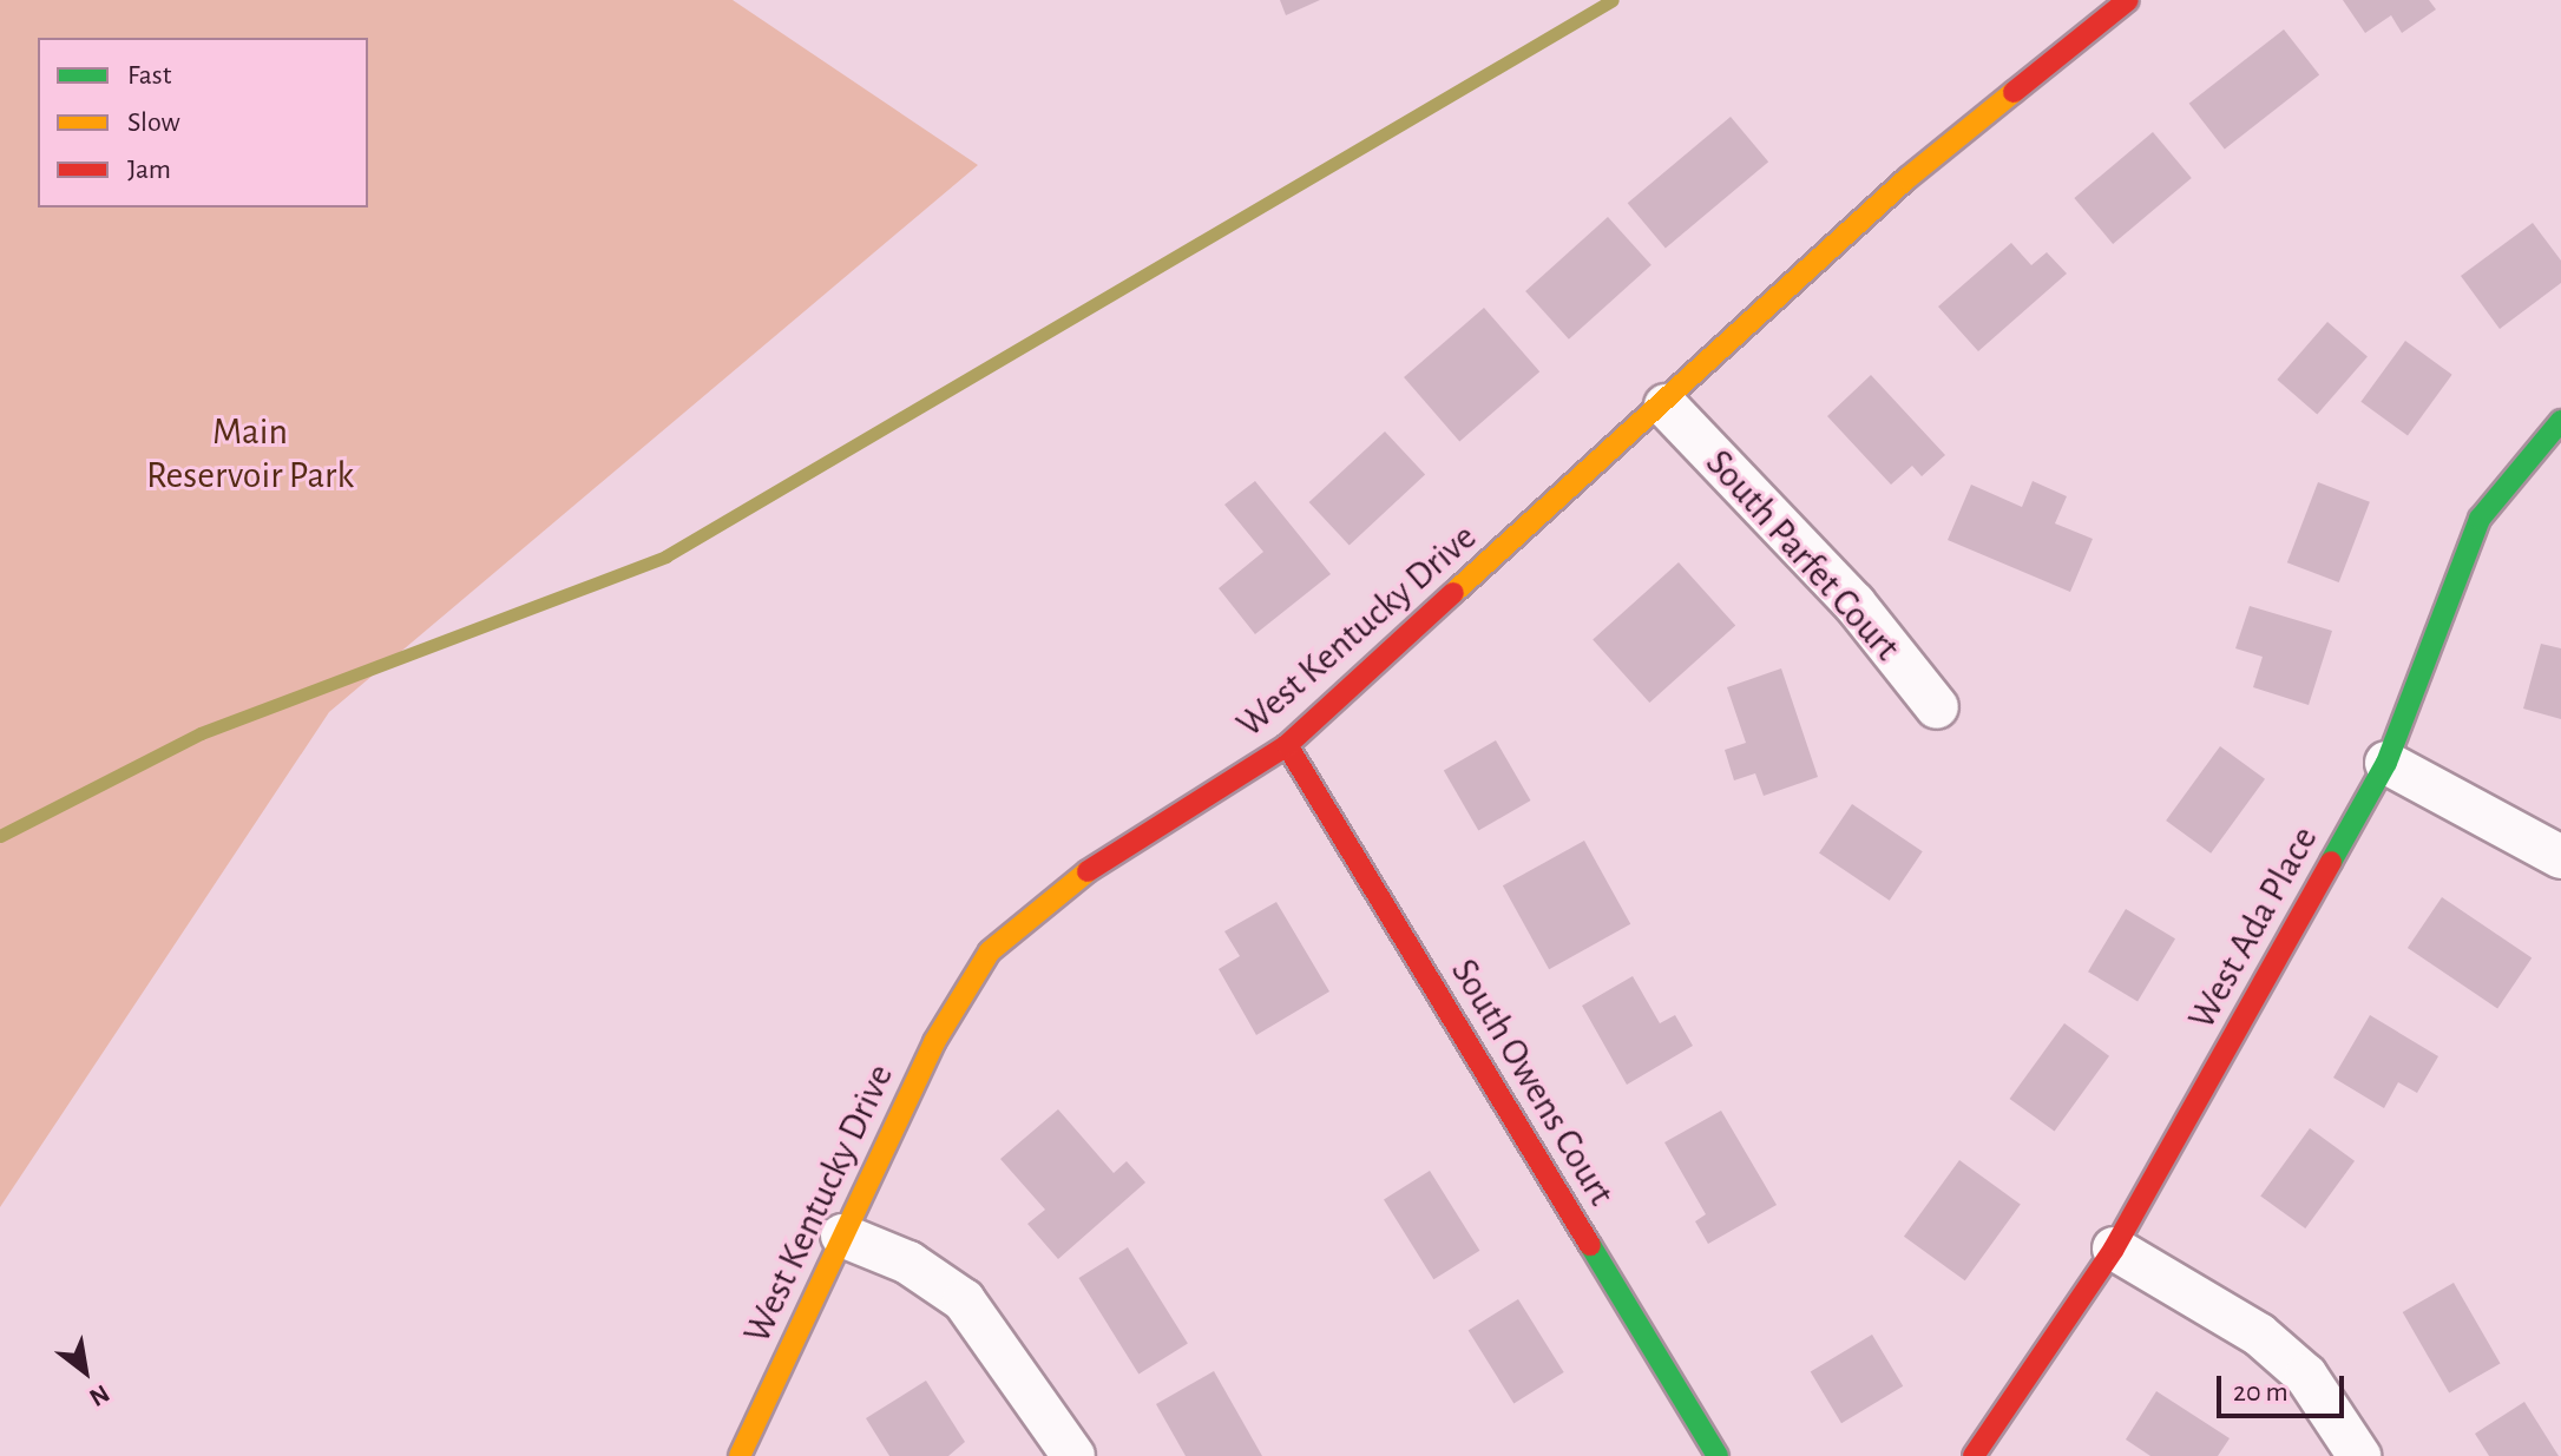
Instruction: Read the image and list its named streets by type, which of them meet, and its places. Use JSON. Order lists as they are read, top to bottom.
{
  "streets": {
    "street": [
      "South Parfet Court",
      "West Kentucky Drive",
      "West Ada Place",
      "South Owens Court"
    ]
  },
  "crossings": [
    ["South Parfet Court", "West Kentucky Drive"],
    ["West Kentucky Drive", "South Owens Court"]
  ],
  "parks": ["Main Reservoir Park"],
  "legend": ["Fast", "Slow", "Jam"],
  "scale_bar": "20 m",
  "north": "bottom right"
}
